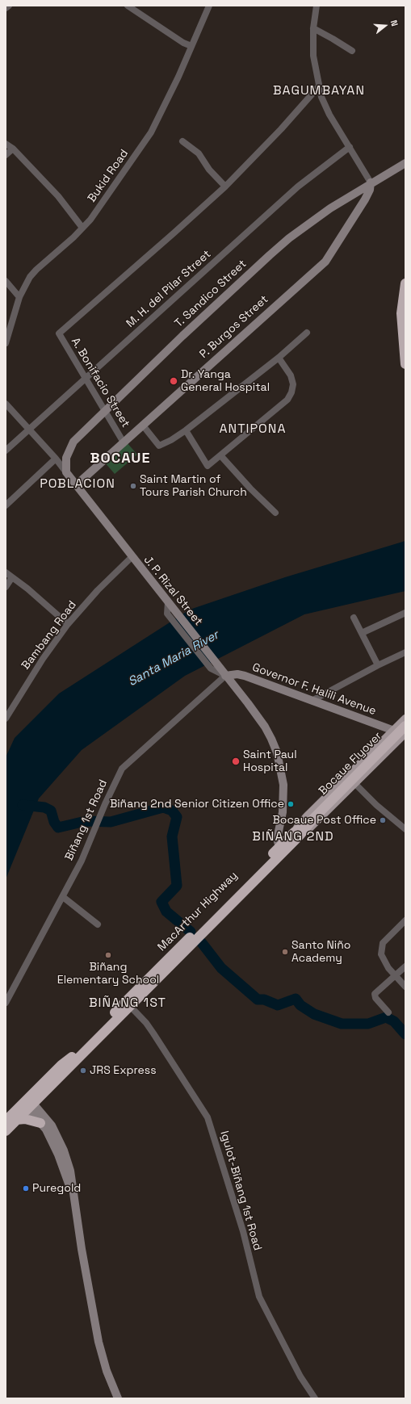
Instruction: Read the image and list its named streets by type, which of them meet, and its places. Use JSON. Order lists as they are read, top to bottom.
{
  "streets": {
    "highway": ["Bocaue Flyover", "MacArthur Highway"],
    "main road": [
      "T. Sandico Street",
      "P. Burgos Street",
      "J. P. Rizal Street",
      "Governor F. Halili Avenue"
    ],
    "street": [
      "Bukid Road",
      "M. H. del Pilar Street",
      "A. Bonifacio Street",
      "Bambang Road",
      "Biñang 1st Road",
      "Igulot-Biñang 1st Road"
    ]
  },
  "crossings": [
    ["M. H. del Pilar Street", "A. Bonifacio Street"],
    ["T. Sandico Street", "P. Burgos Street"],
    ["T. Sandico Street", "A. Bonifacio Street"],
    ["T. Sandico Street", "J. P. Rizal Street"],
    ["P. Burgos Street", "A. Bonifacio Street"],
    ["P. Burgos Street", "J. P. Rizal Street"],
    ["J. P. Rizal Street", "Bambang Road"],
    ["J. P. Rizal Street", "Governor F. Halili Avenue"],
    ["J. P. Rizal Street", "Biñang 1st Road"],
    ["J. P. Rizal Street", "MacArthur Highway"],
    ["Governor F. Halili Avenue", "Biñang 1st Road"],
    ["Governor F. Halili Avenue", "MacArthur Highway"],
    ["Bocaue Flyover", "MacArthur Highway"],
    ["MacArthur Highway", "Igulot-Biñang 1st Road"]
  ],
  "districts": [
    "BAGUMBAYAN",
    "ANTIPONA",
    "BOCAUE",
    "POBLACION",
    "BIÑANG 2ND",
    "BIÑANG 1ST"
  ],
  "water": ["Santa Maria River"],
  "places": [
    "Dr. Yanga General Hospital",
    "Saint Martin of Tours Parish Church",
    "Saint Paul Hospital",
    "Biñang 2nd Senior Citizen Office",
    "Bocaue Post Office",
    "Santo Niño Academy",
    "Biñang Elementary School",
    "JRS Express",
    "Puregold"
  ],
  "north": "right"
}
